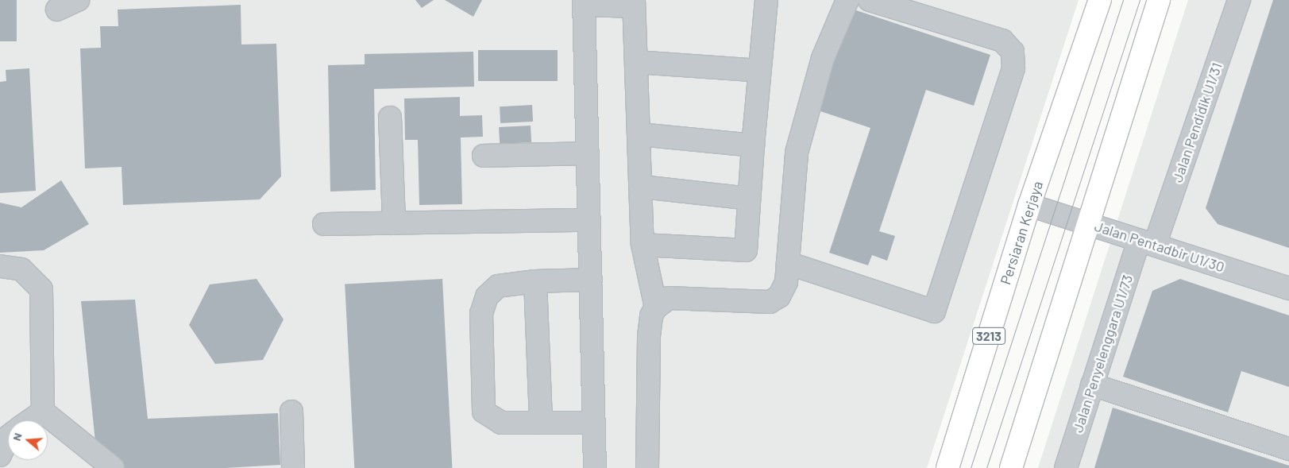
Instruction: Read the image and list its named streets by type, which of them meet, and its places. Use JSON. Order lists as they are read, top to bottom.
{
  "streets": {
    "main road": ["Persiaran Kerjaya", "3213"],
    "street": ["Jalan Pendidik U1/31", "Jalan Pentadbir U1/30", "Jalan Penyelenggara U1/73"]
  },
  "crossings": [
    ["Jalan Pendidik U1/31", "Jalan Pentadbir U1/30"],
    ["Jalan Pendidik U1/31", "Jalan Penyelenggara U1/73"],
    ["Persiaran Kerjaya", "Jalan Pentadbir U1/30"],
    ["Jalan Pentadbir U1/30", "Jalan Penyelenggara U1/73"]
  ],
  "north": "left"
}
